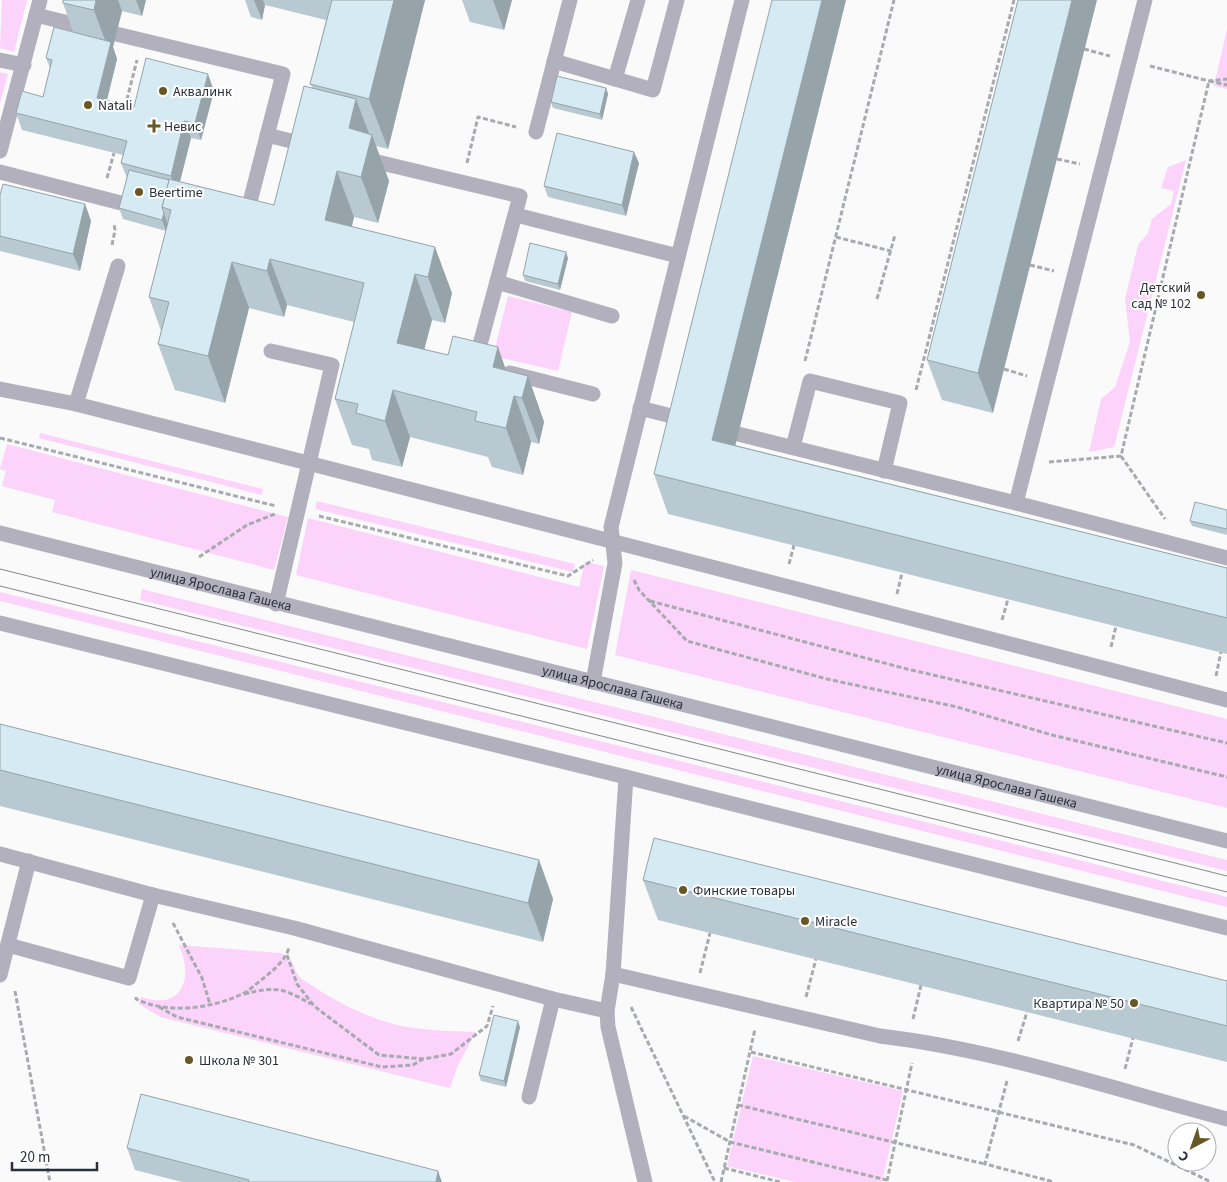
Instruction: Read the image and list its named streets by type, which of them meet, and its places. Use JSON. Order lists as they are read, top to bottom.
{
  "streets": {
    "street": ["улица Ярослава Гашека"]
  },
  "places": {
    "other": [
      "Аквалинк",
      "Natali",
      "Beertime",
      "Детский сад № 102",
      "Финские товары",
      "Miracle",
      "Квартира № 50",
      "Школа № 301"
    ],
    "health": ["Невис"]
  },
  "scale_bar": "20 m",
  "north": "bottom left"
}
